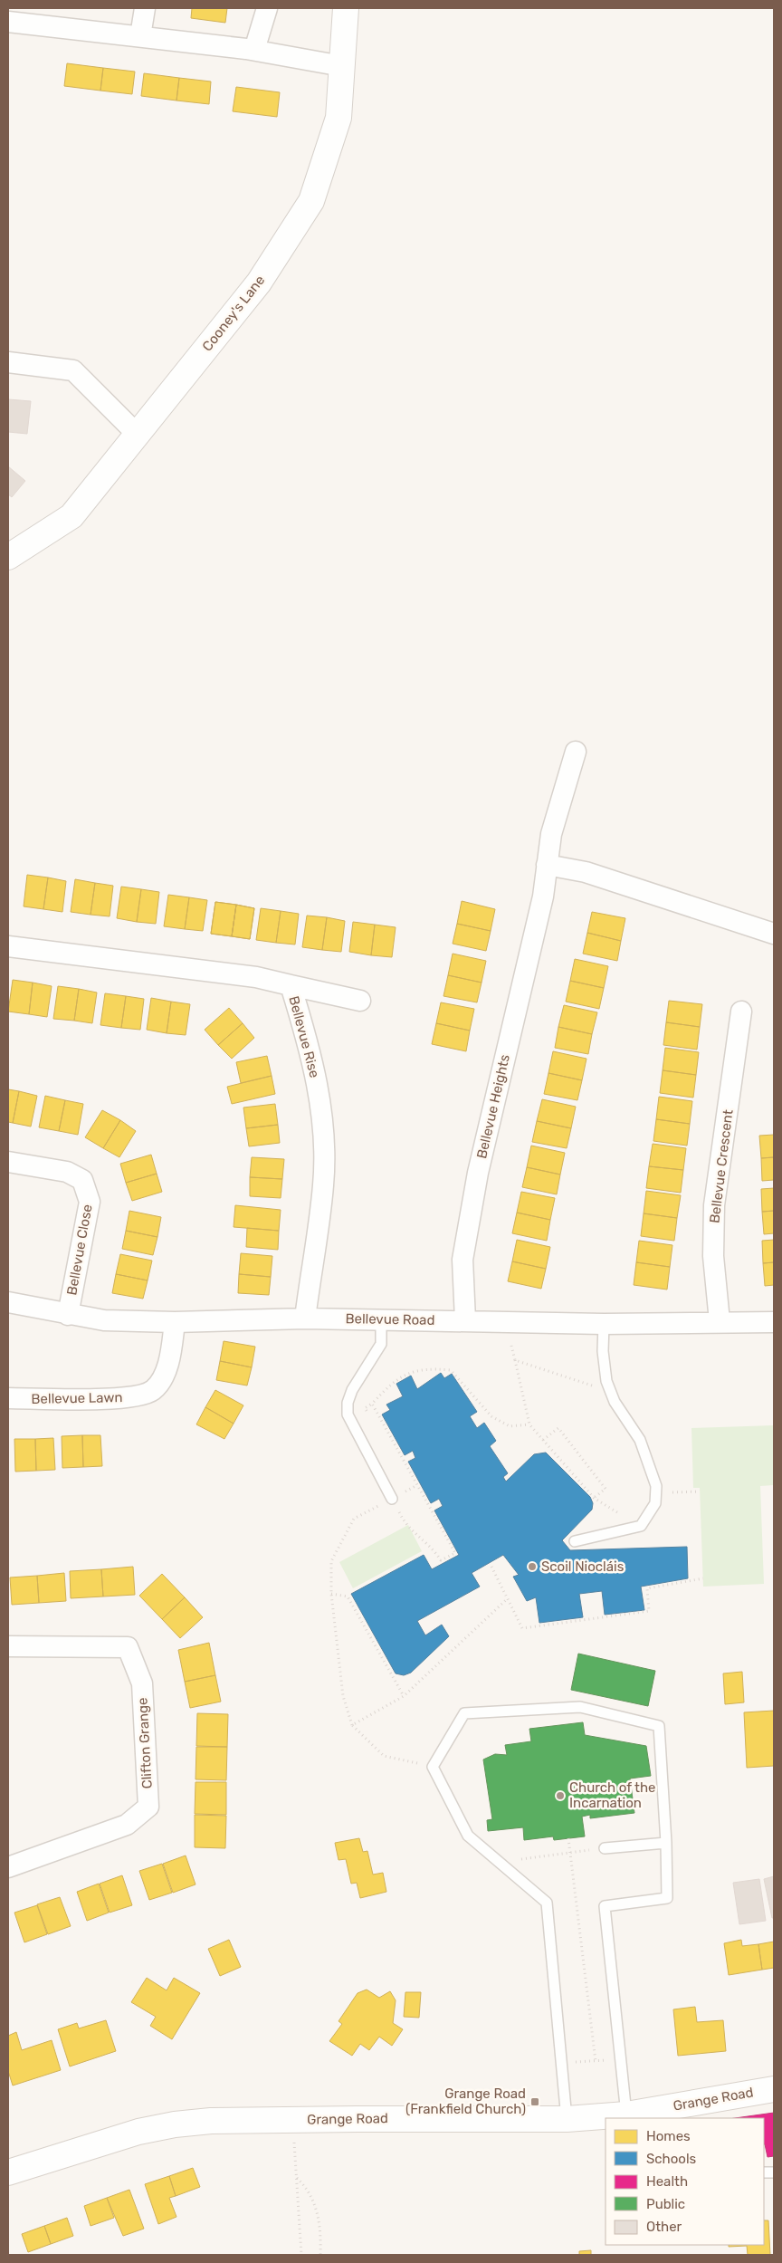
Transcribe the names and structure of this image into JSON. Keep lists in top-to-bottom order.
{
  "streets": {
    "main road": ["Cooney's Lane", "Grange Road"],
    "street": [
      "Bellevue Rise",
      "Bellevue Heights",
      "Bellevue Crescent",
      "Bellevue Close",
      "Bellevue Road",
      "Bellevue Lawn",
      "Clifton Grange"
    ]
  },
  "crossings": [
    ["Bellevue Rise", "Bellevue Road"],
    ["Bellevue Heights", "Bellevue Road"],
    ["Bellevue Crescent", "Bellevue Road"],
    ["Bellevue Close", "Bellevue Road"],
    ["Bellevue Road", "Bellevue Lawn"]
  ],
  "places": {
    "other": ["Scoil Niocláis", "Church of the Incarnation"],
    "transit": ["Grange Road (Frankfield Church)"]
  },
  "legend": [
    "Homes",
    "Schools",
    "Health",
    "Public",
    "Other"
  ]
}
